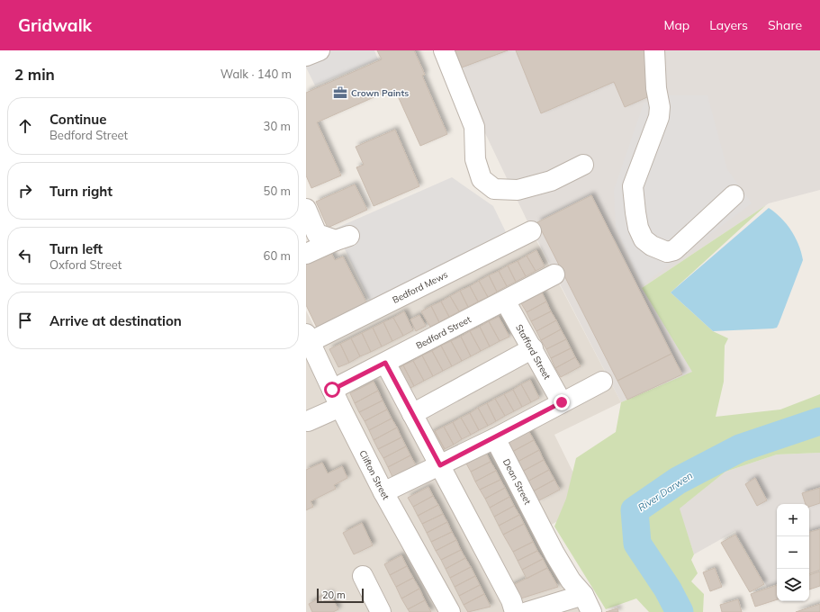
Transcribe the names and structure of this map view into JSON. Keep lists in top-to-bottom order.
{
  "streets": {
    "street": [
      "Bedford Mews",
      "Bedford Street",
      "Stafford Street",
      "Clifton Street",
      "Dean Street"
    ]
  },
  "crossings": [
    ["Bedford Mews", "Clifton Street"],
    ["Bedford Street", "Stafford Street"],
    ["Bedford Street", "Clifton Street"]
  ],
  "water": ["River Darwen"],
  "places": {
    "office": ["Crown Paints"]
  },
  "scale_bar": "20 m",
  "page": {
    "header": "Gridwalk",
    "nav": ["Map", "Layers", "Share"],
    "heading": ["2 min", "Walk · 140 m"],
    "list": [
      ["Continue", "Bedford Street", "30 m"],
      ["Turn right", "50 m"],
      ["Turn left", "Oxford Street", "60 m"],
      "Arrive at destination"
    ],
    "map_buttons": ["+", "−"],
    "scale": "20 m"
  }
}
